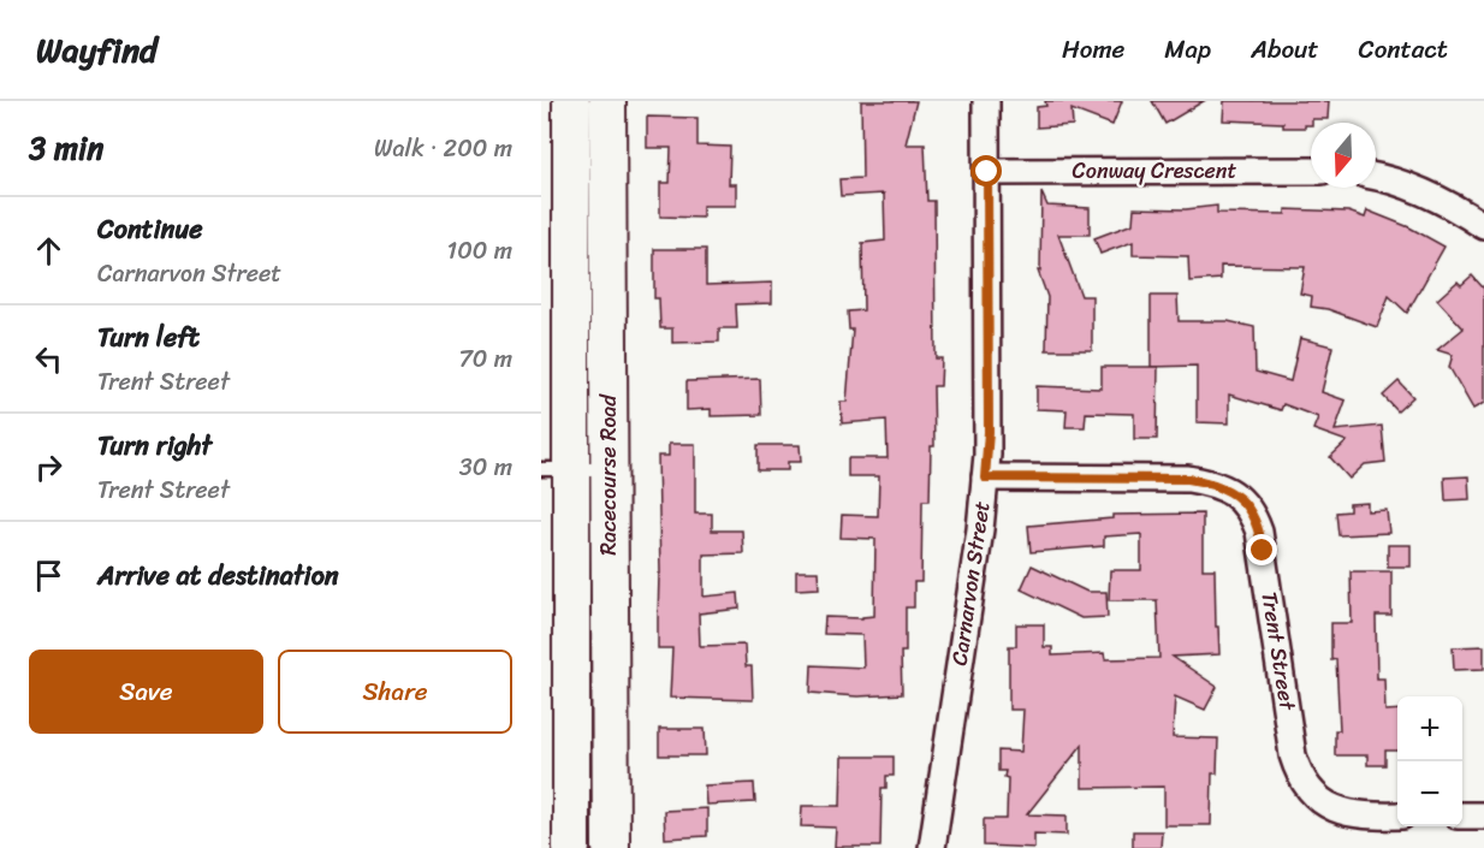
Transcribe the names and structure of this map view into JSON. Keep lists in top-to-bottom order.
{
  "streets": {
    "street": [
      "Conway Crescent",
      "Racecourse Road",
      "Carnarvon Street",
      "Trent Street"
    ]
  },
  "crossings": [
    ["Conway Crescent", "Carnarvon Street"],
    ["Carnarvon Street", "Trent Street"]
  ],
  "north": "bottom",
  "page": {
    "header": "Wayfind",
    "nav": [
      "Home",
      "Map",
      "About",
      "Contact"
    ],
    "heading": ["3 min", "Walk · 200 m"],
    "list": [
      ["Continue", "Carnarvon Street", "100 m"],
      ["Turn left", "Trent Street", "70 m"],
      ["Turn right", "Trent Street", "30 m"],
      "Arrive at destination"
    ],
    "buttons": ["Save", "Share"],
    "map_buttons": ["+", "−"]
  }
}
